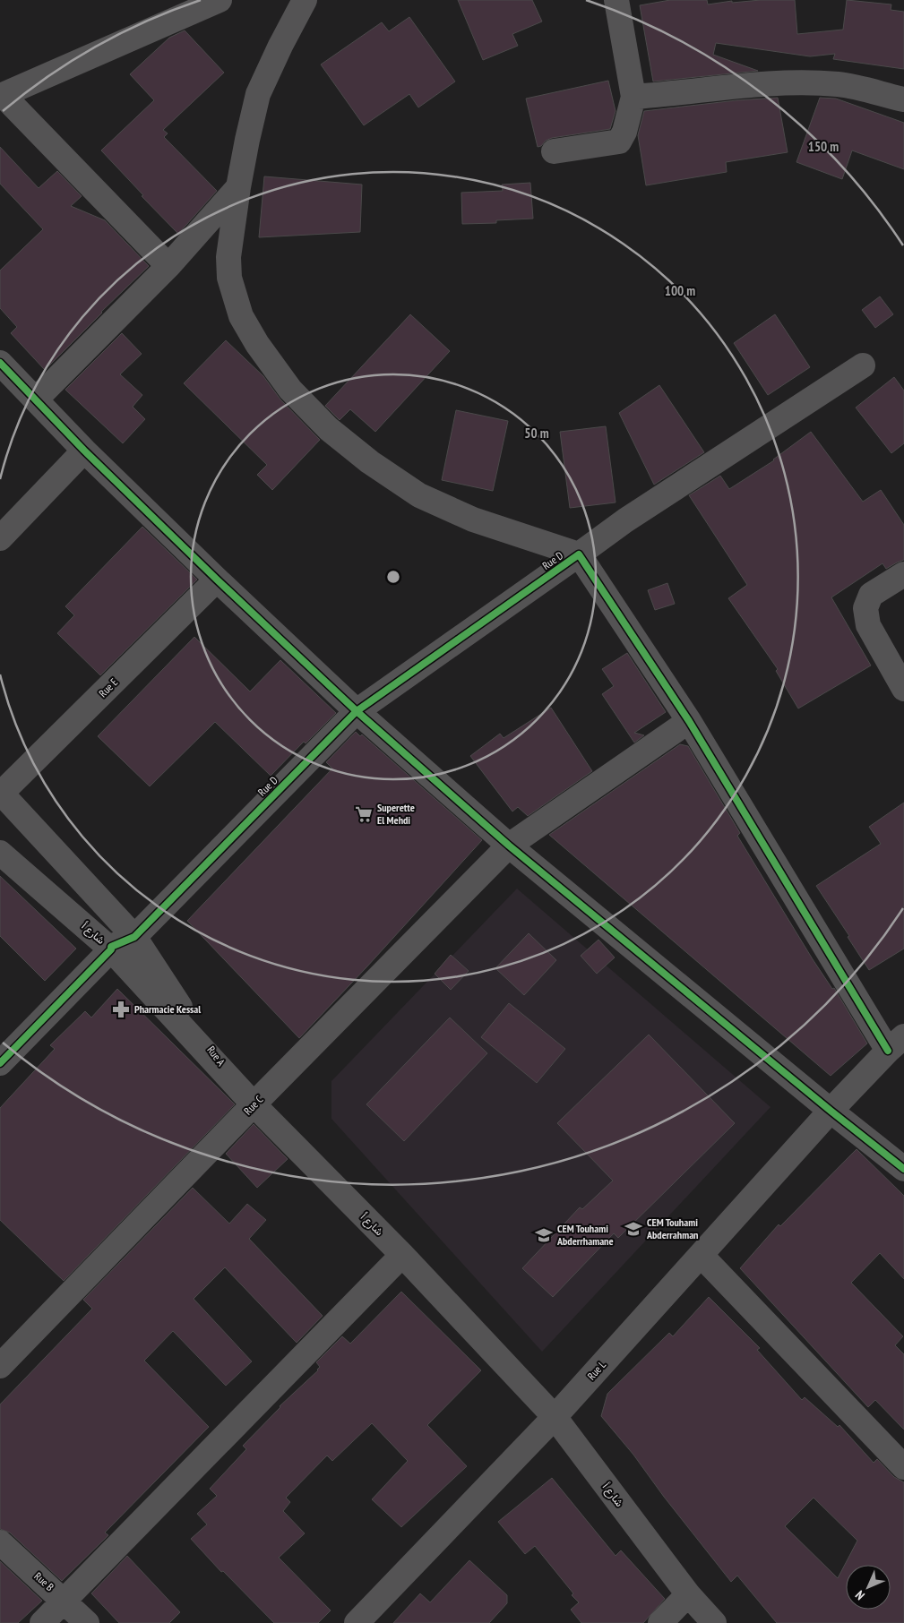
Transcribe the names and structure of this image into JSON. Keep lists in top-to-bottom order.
{
  "streets": {
    "street": [
      "Rue D",
      "Rue E",
      "شارع أ",
      "Rue A",
      "Rue C",
      "Rue L",
      "Rue B"
    ]
  },
  "crossings": [
    ["Rue D", "شارع أ"],
    ["Rue D", "Rue A"],
    ["شارع أ", "Rue A"],
    ["شارع أ", "Rue C"],
    ["شارع أ", "Rue L"],
    ["Rue A", "Rue C"]
  ],
  "places": {
    "supermarket": ["Superette El Mehdi"],
    "pharmacy": ["Pharmacie Kessal"],
    "school or university": ["CEM Touhami Abderrahman", "CEM Touhami Abderrhamane"]
  },
  "north": "bottom left",
  "rings": ["150 m", "100 m", "50 m"]
}
